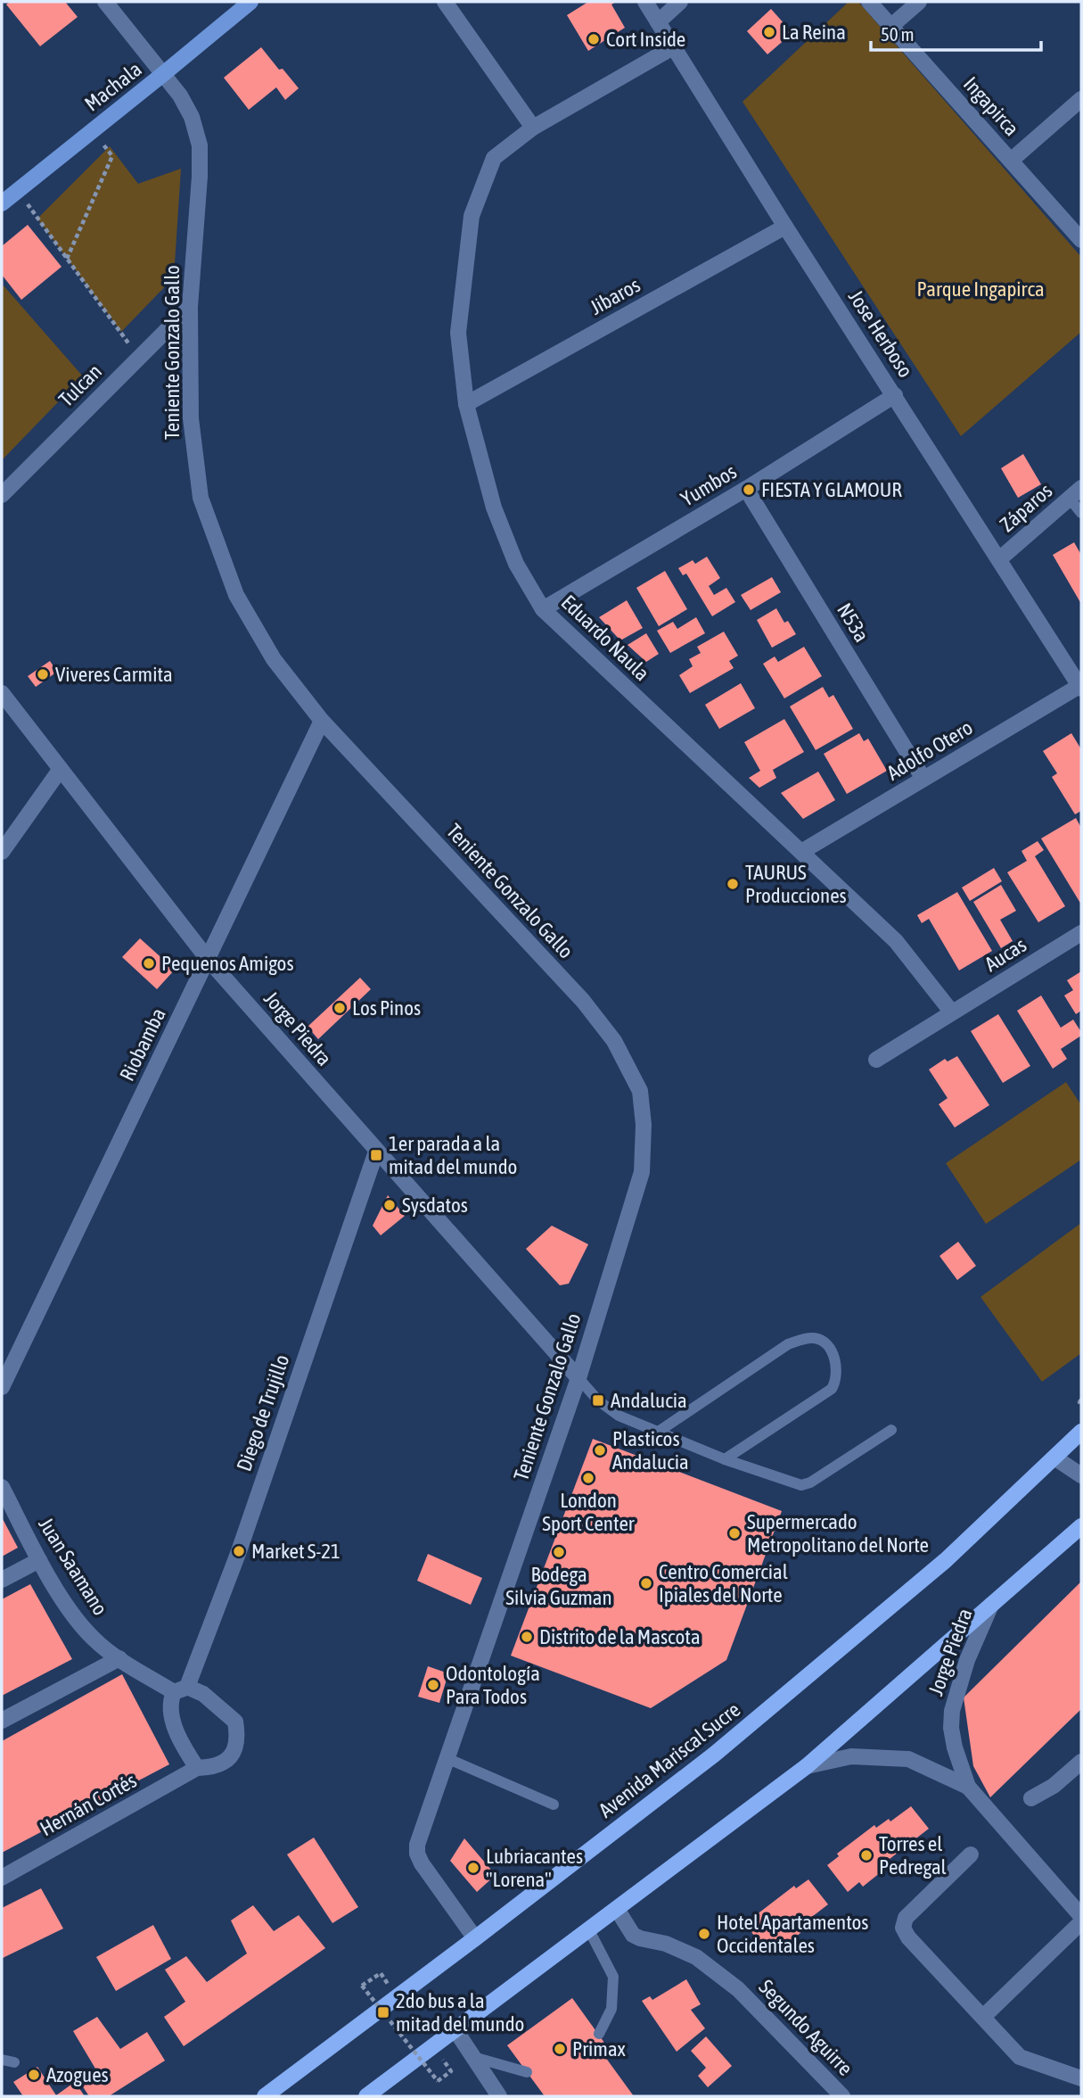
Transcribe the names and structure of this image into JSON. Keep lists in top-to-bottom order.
{
  "streets": {
    "main road": ["Machala", "Avenida Mariscal Sucre"],
    "street": [
      "Ingapirca",
      "Jibaros",
      "Jose Herboso",
      "Teniente Gonzalo Gallo",
      "Tulcan",
      "Yumbos",
      "Záparos",
      "N53a",
      "Eduardo Naula",
      "Adolfo Otero",
      "Aucas",
      "Jorge Piedra",
      "Riobamba",
      "Diego de Trujillo",
      "Juan Saamano",
      "Hernán Cortés",
      "Segundo Aguirre"
    ]
  },
  "crossings": [
    ["Machala", "Teniente Gonzalo Gallo"],
    ["Jibaros", "Jose Herboso"],
    ["Jibaros", "Eduardo Naula"],
    ["Jose Herboso", "Yumbos"],
    ["Jose Herboso", "Záparos"],
    ["Jose Herboso", "Eduardo Naula"],
    ["Jose Herboso", "Adolfo Otero"],
    ["Teniente Gonzalo Gallo", "Tulcan"],
    ["Teniente Gonzalo Gallo", "Jorge Piedra"],
    ["Teniente Gonzalo Gallo", "Riobamba"],
    ["Teniente Gonzalo Gallo", "Avenida Mariscal Sucre"],
    ["Yumbos", "N53a"],
    ["Yumbos", "Eduardo Naula"],
    ["N53a", "Adolfo Otero"],
    ["Eduardo Naula", "Adolfo Otero"],
    ["Eduardo Naula", "Aucas"],
    ["Jorge Piedra", "Riobamba"],
    ["Jorge Piedra", "Diego de Trujillo"],
    ["Diego de Trujillo", "Juan Saamano"],
    ["Diego de Trujillo", "Hernán Cortés"],
    ["Juan Saamano", "Hernán Cortés"]
  ],
  "parks": ["Parque Ingapirca"],
  "places": {
    "other": [
      "La Reina",
      "Cort Inside",
      "FIESTA Y GLAMOUR",
      "Viveres Carmita",
      "TAURUS Producciones",
      "Pequenos Amigos",
      "Los Pinos",
      "Sysdatos",
      "Plasticos Andalucia",
      "London Sport Center",
      "Supermercado Metropolitano del Norte",
      "Market S-21",
      "Bodega Silvia Guzman",
      "Centro Comercial Ipiales del Norte",
      "Distrito de la Mascota",
      "Odontología Para Todos",
      "Torres el Pedregal",
      "Lubriacantes \"Lorena\"",
      "Hotel Apartamentos Occidentales",
      "Primax",
      "Azogues"
    ],
    "transit": ["1er parada a la mitad del mundo", "Andalucia", "2do bus a la mitad del mundo"]
  },
  "scale_bar": "50 m"
}
